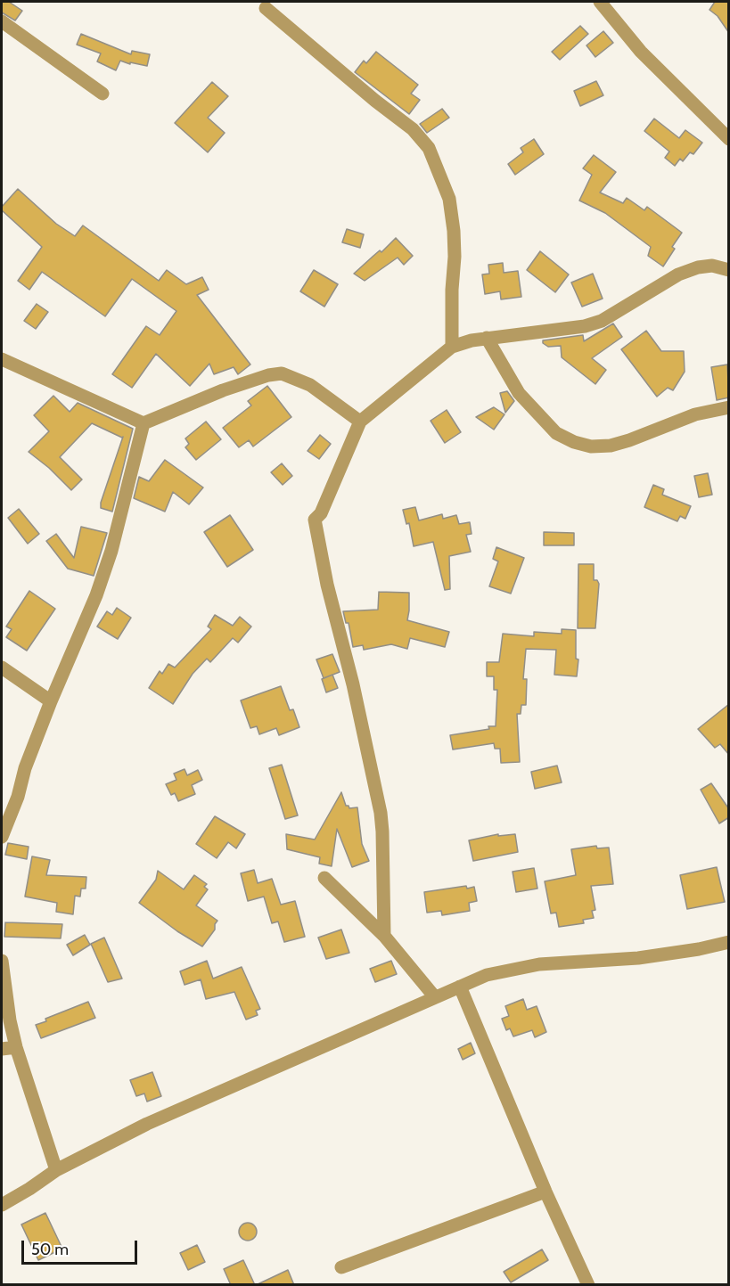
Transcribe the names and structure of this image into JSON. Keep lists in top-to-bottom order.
{
  "scale_bar": "50 m"
}
